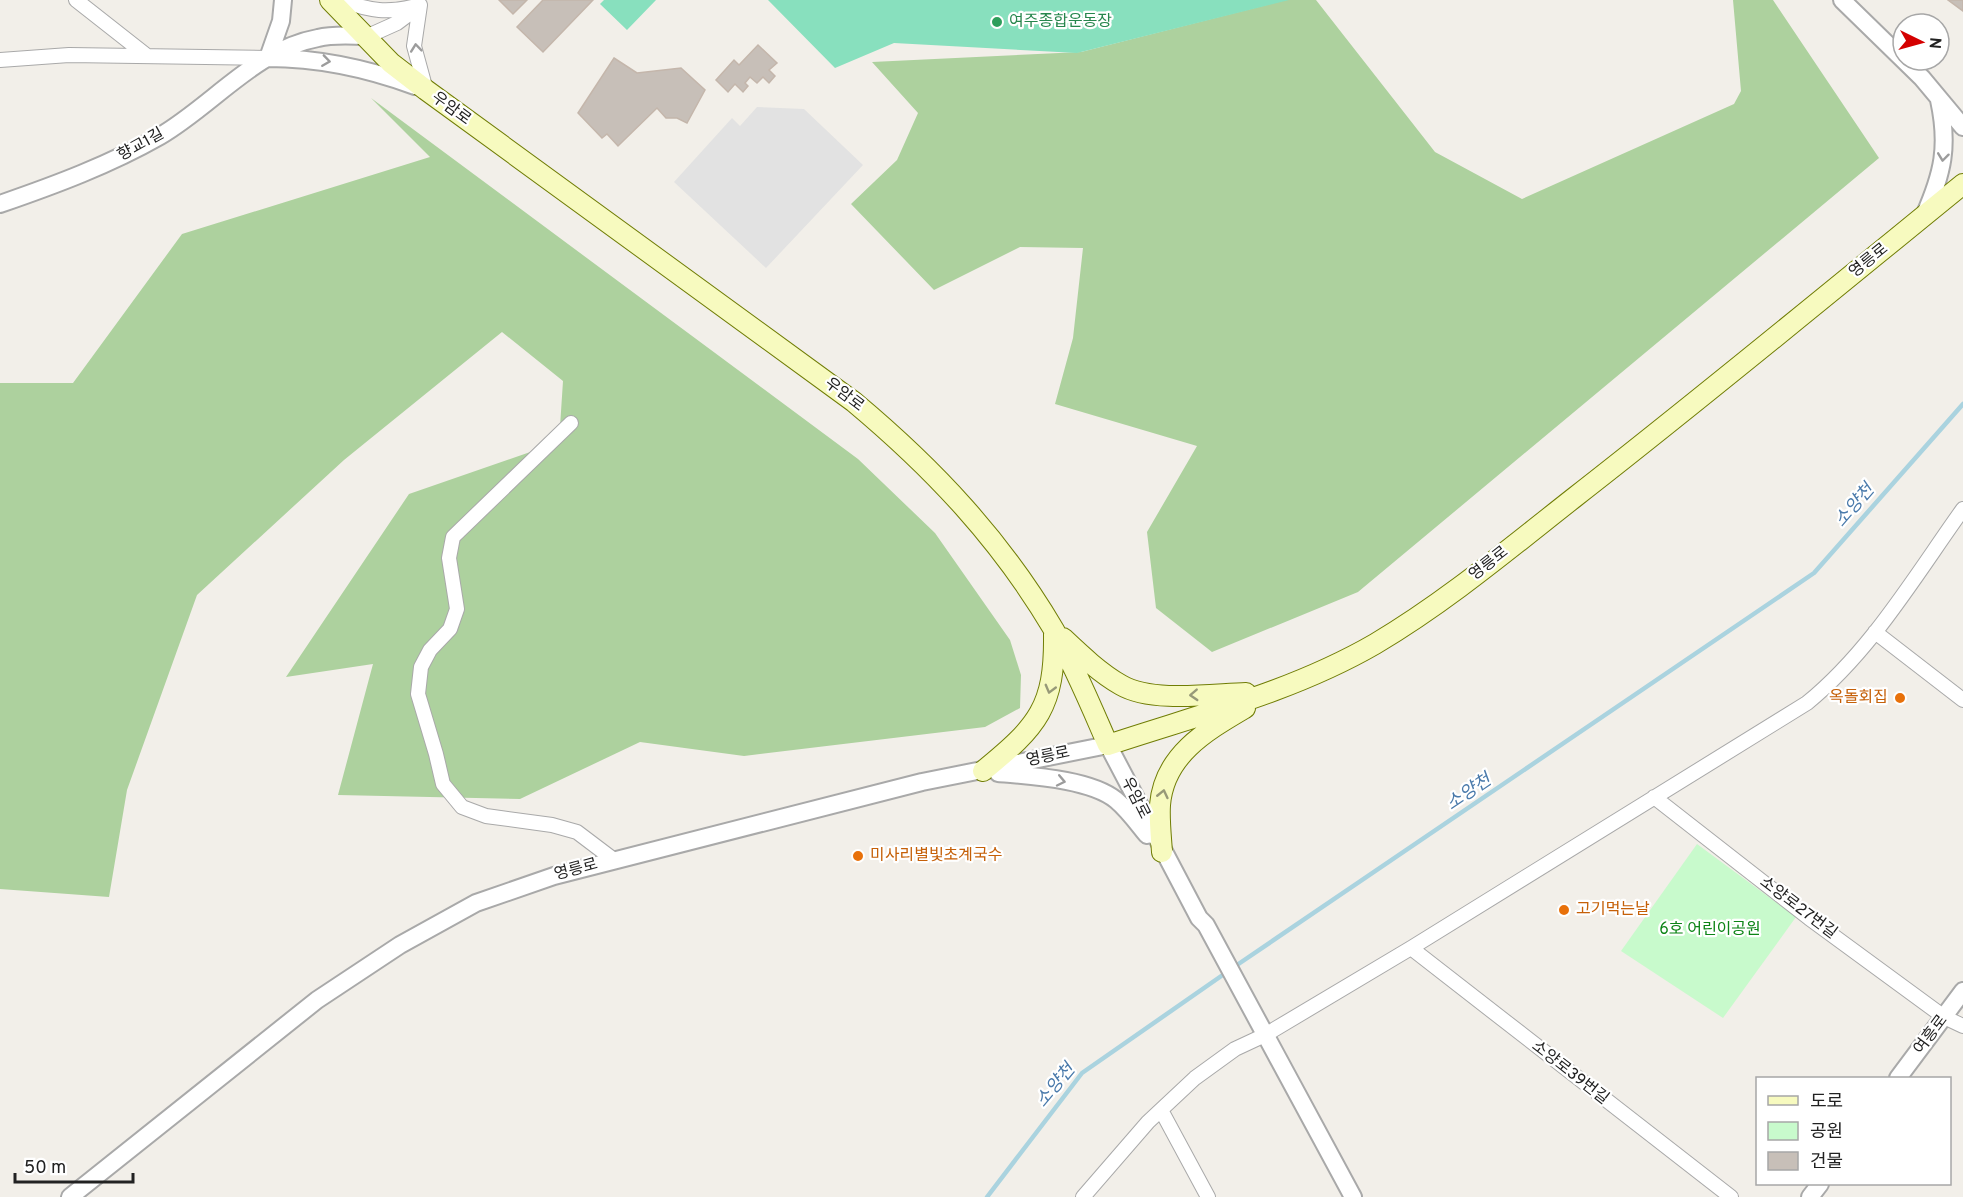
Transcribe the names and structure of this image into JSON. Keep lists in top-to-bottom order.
{
  "streets": {
    "main road": ["우암로", "영릉로"],
    "street": [
      "향교1길",
      "소양로27번길",
      "여흥로",
      "소양로39번길"
    ]
  },
  "crossings": [
    ["우암로", "향교1길"],
    ["우암로", "영릉로"],
    ["소양로27번길", "여흥로"]
  ],
  "water": ["소양천"],
  "parks": ["6호 어린이공원"],
  "places": [
    "여주종합운동장",
    "옥돌회집",
    "미사리별빛초계국수",
    "고기먹는날"
  ],
  "legend": ["도로", "공원", "건물"],
  "scale_bar": "50 m",
  "north": "right"
}
